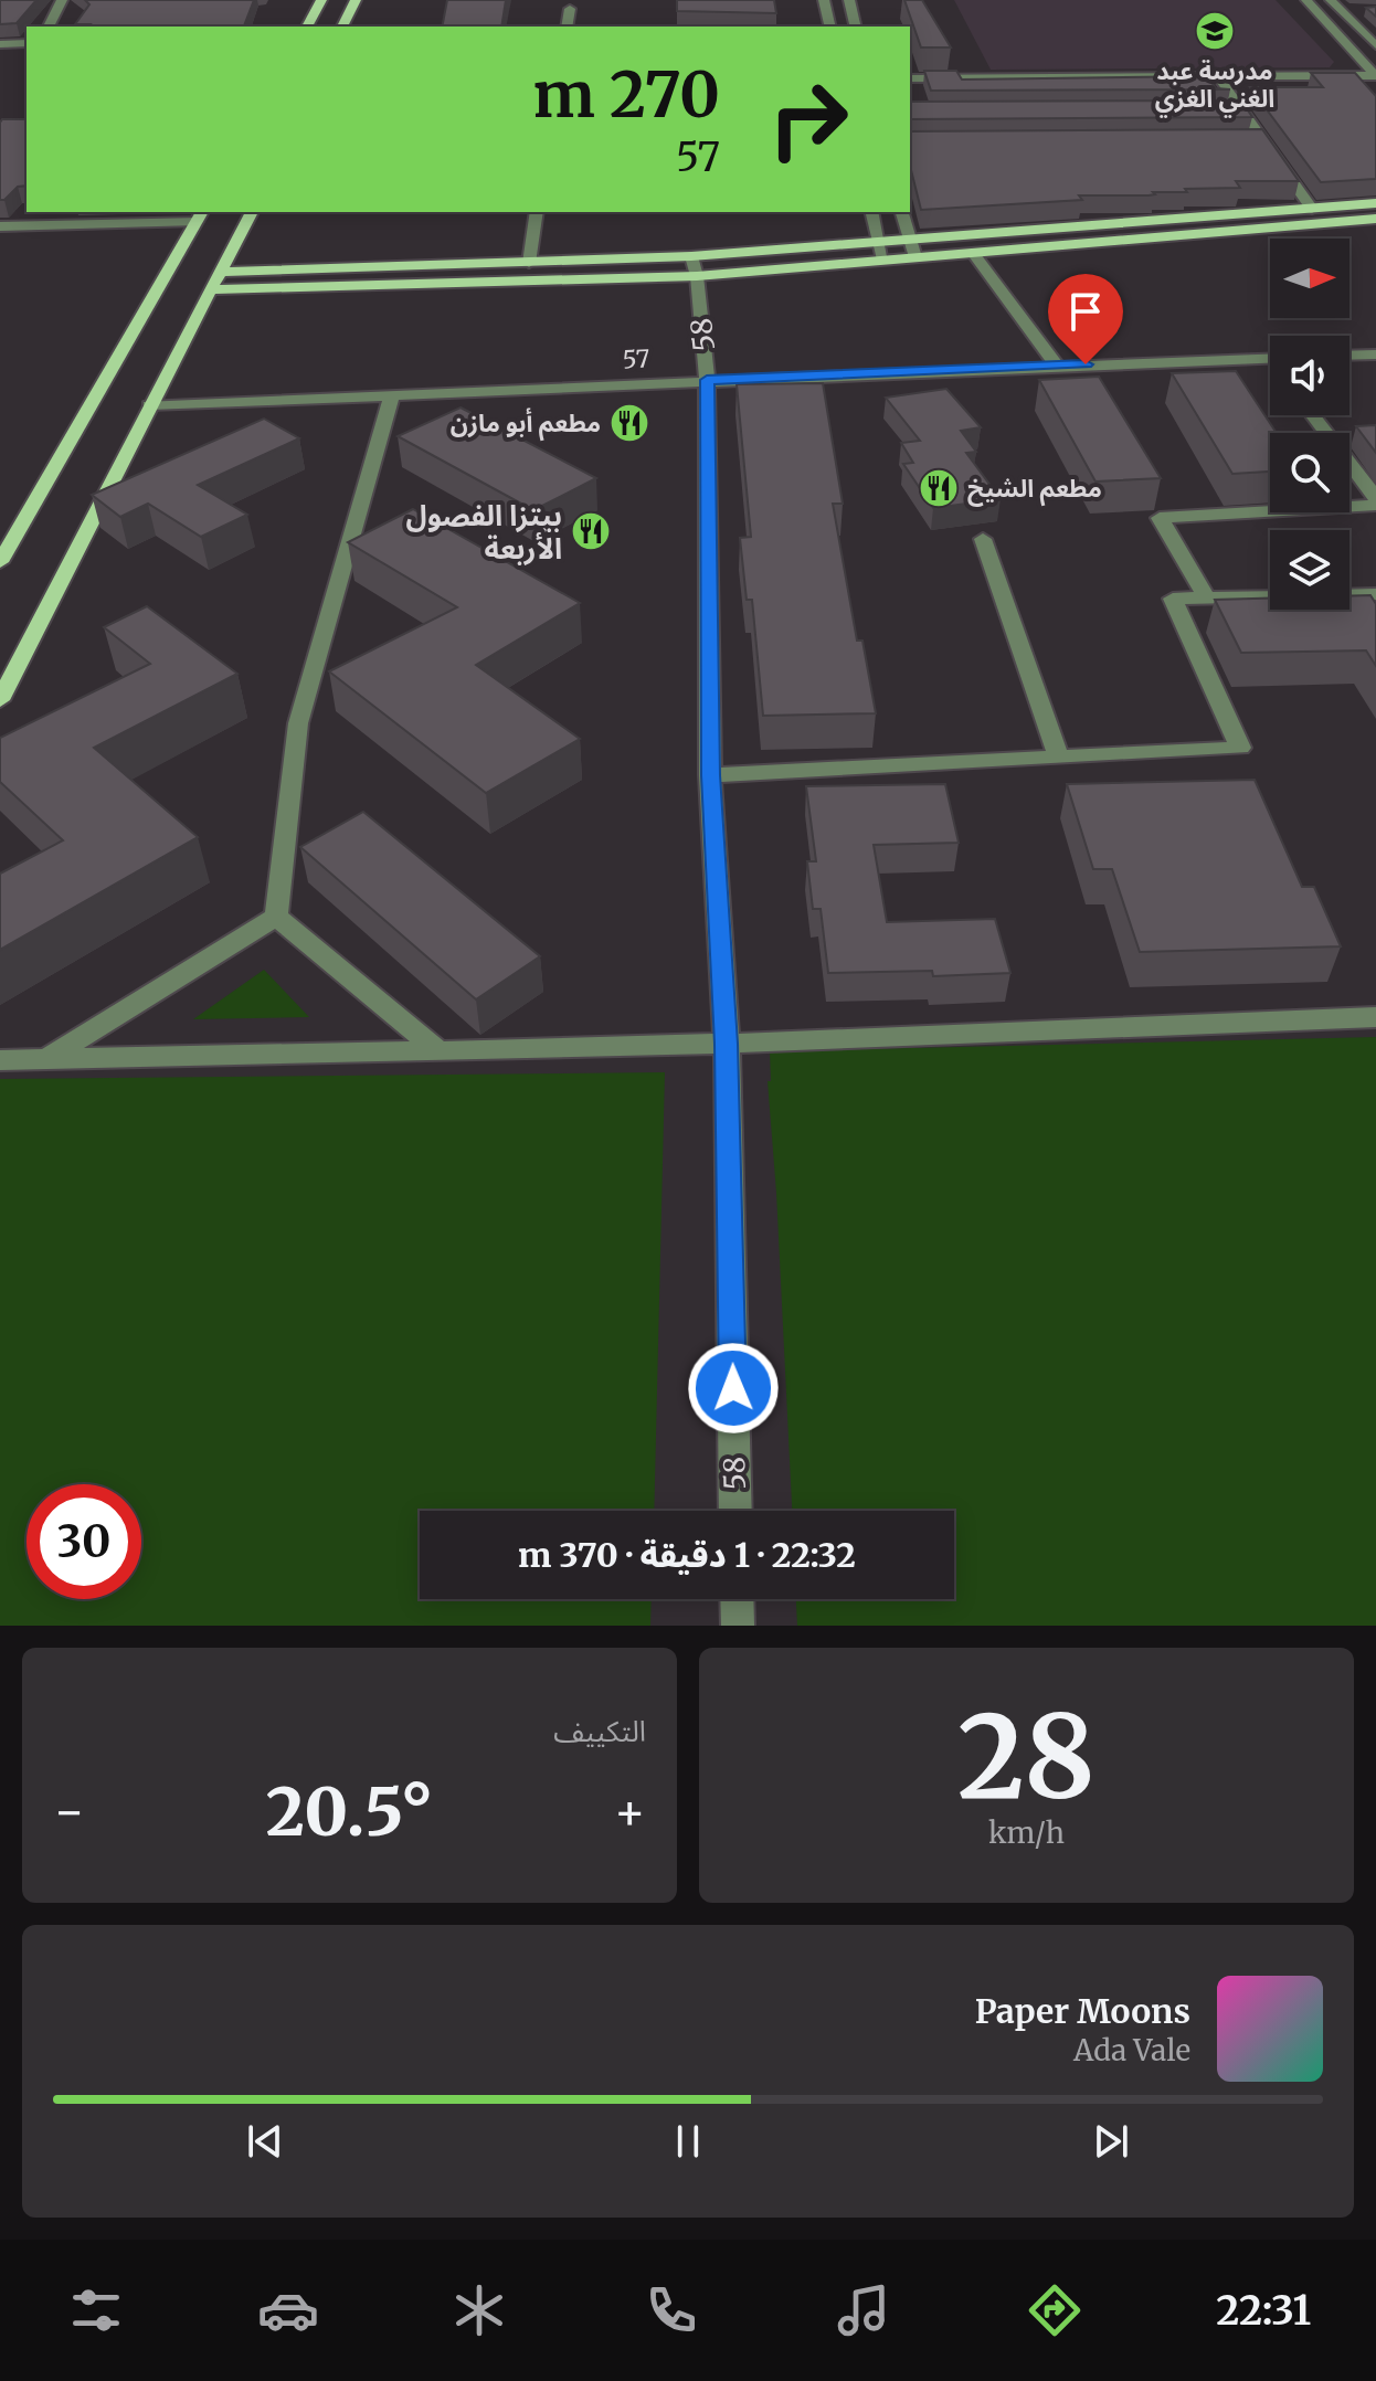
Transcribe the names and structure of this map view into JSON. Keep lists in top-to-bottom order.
{
  "streets": {
    "street": ["58", "57"]
  },
  "crossings": [
    ["58", "57"]
  ],
  "places": {
    "school or university": ["مدرسة عبد الغني الغزي"],
    "restaurant": ["مطعم أبو مازن", "مطعم الشيخ", "بيتزا الفصول الأربعة"]
  },
  "north": "right",
  "page": {
    "turn": ["270 m", "57"],
    "limit": "30",
    "trip": "22:32 · 1 دقيقة · 370 m",
    "tile": [
      ["28", "km/h"],
      "التكييف"
    ],
    "heat": ["−", "20.5°", "+"],
    "song": ["Paper Moons", "Ada Vale"],
    "tabs": "22:31"
  }
}
